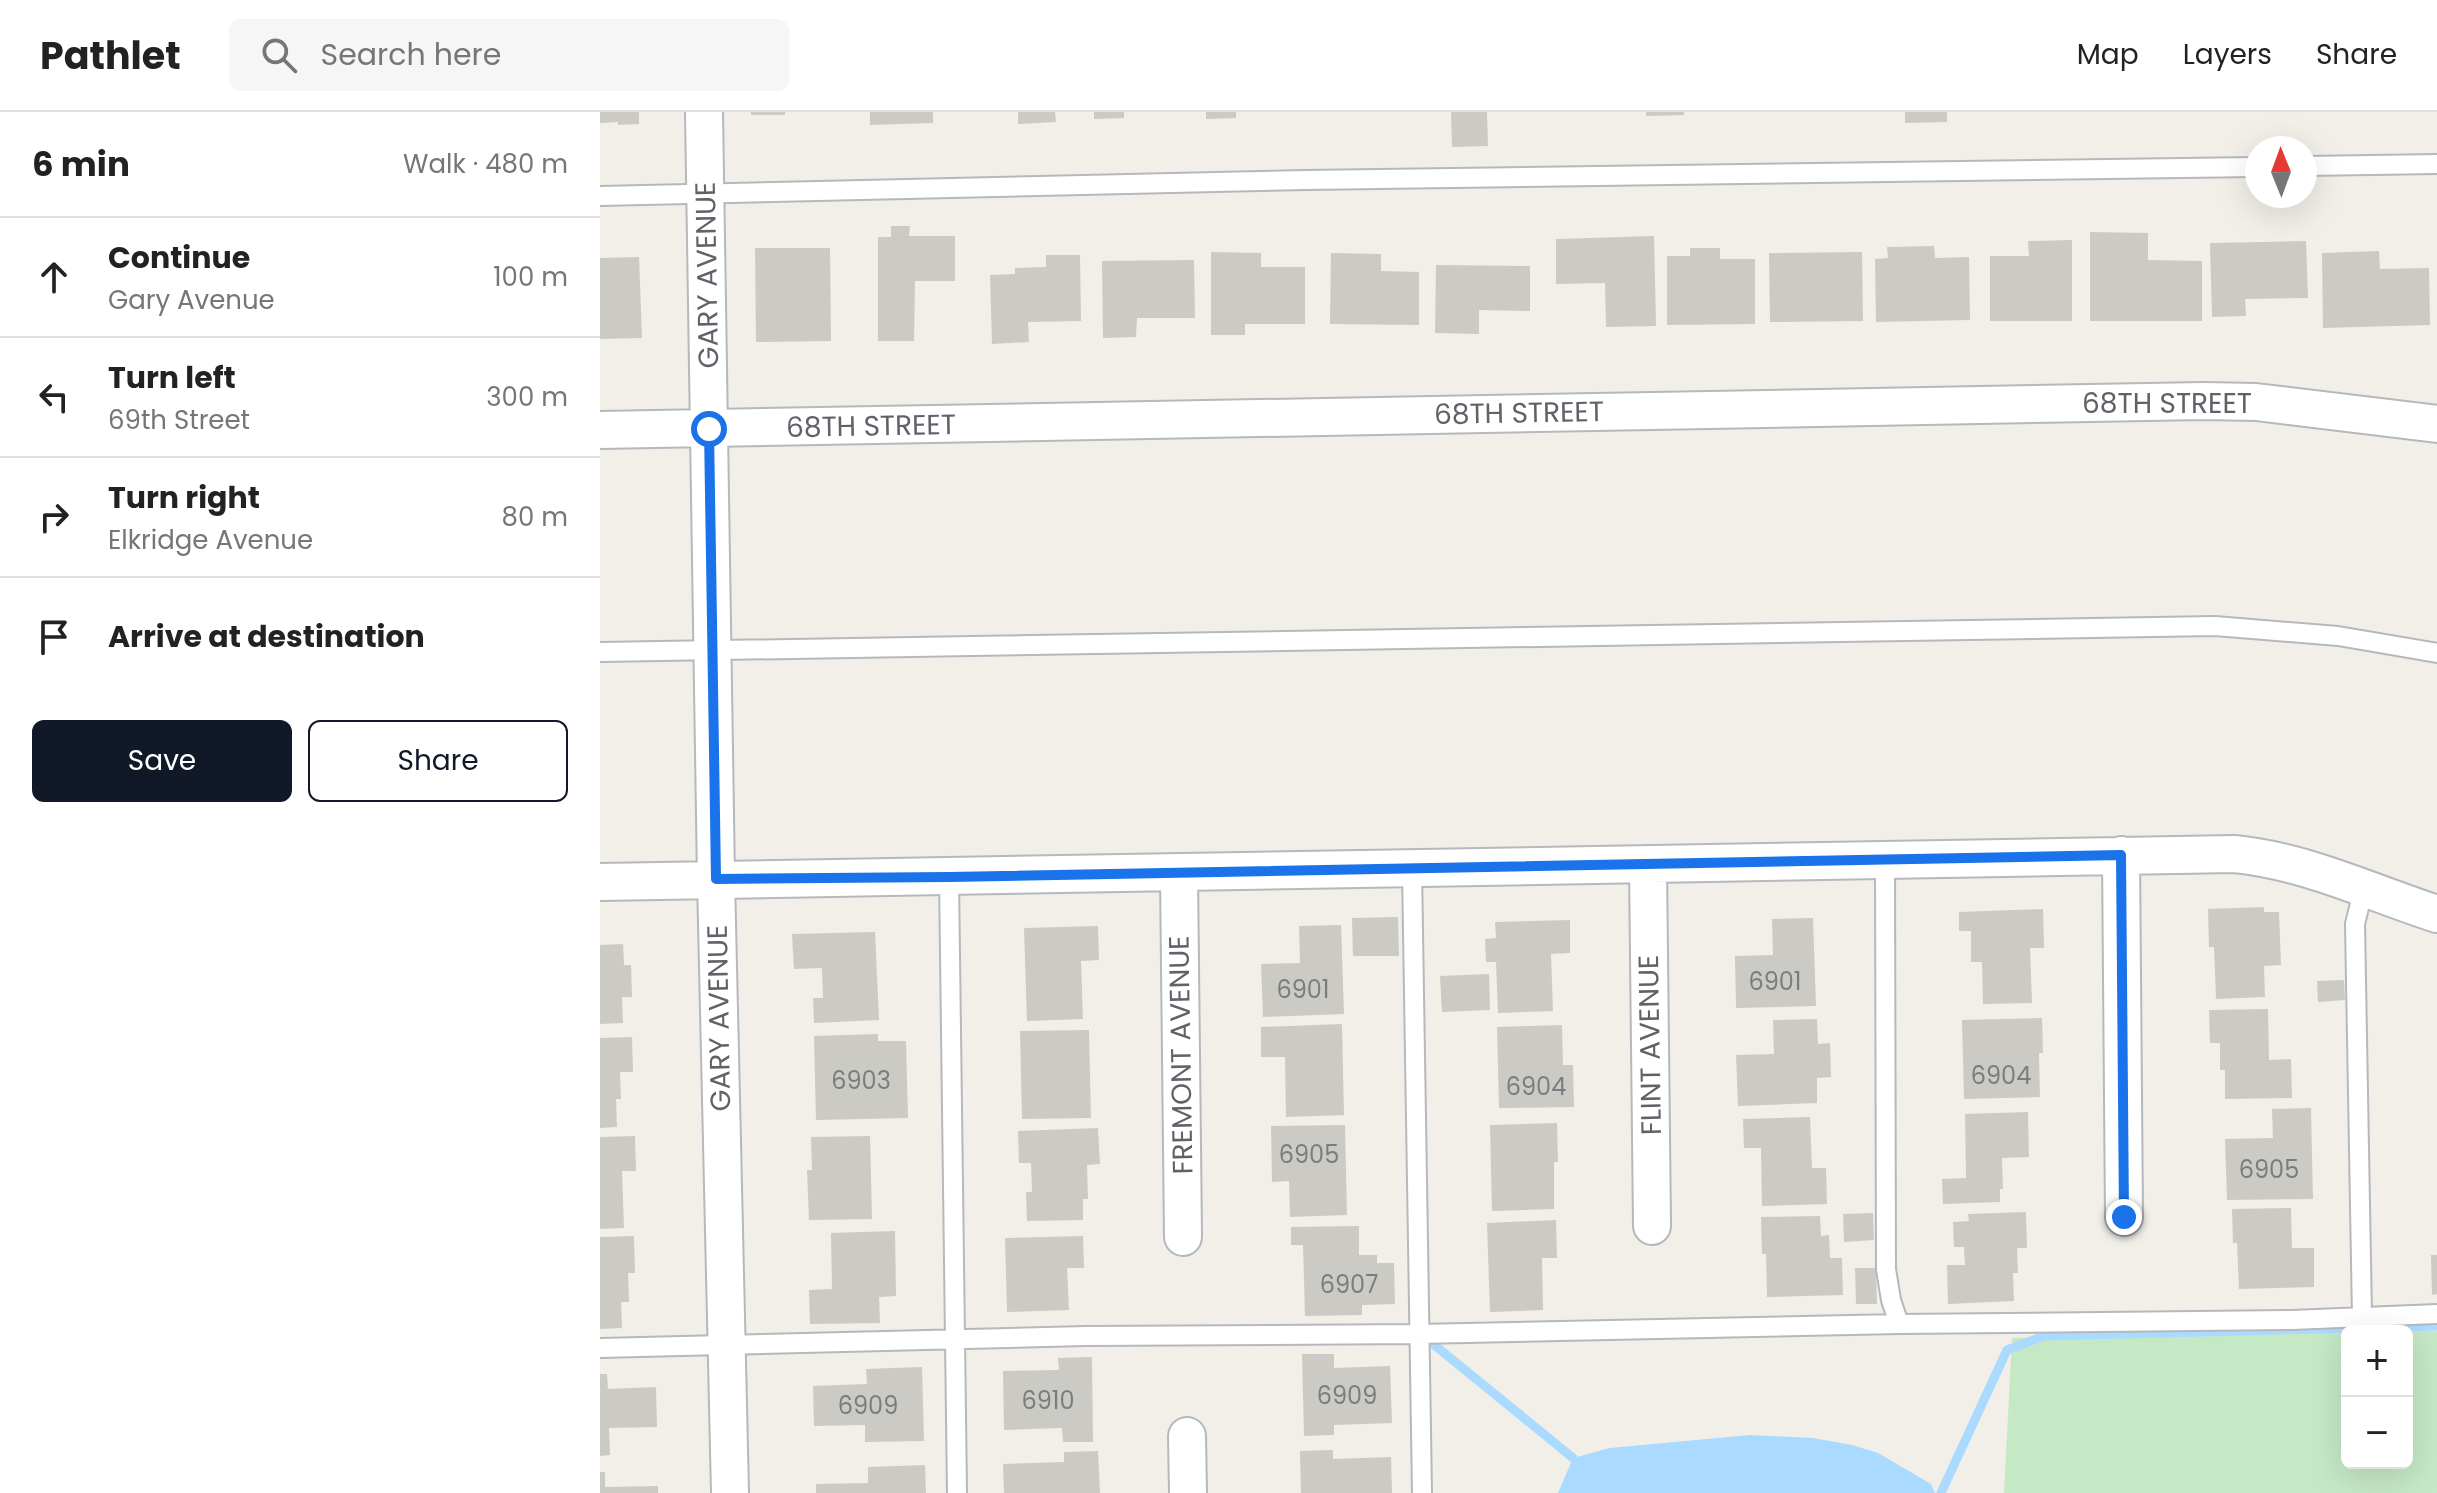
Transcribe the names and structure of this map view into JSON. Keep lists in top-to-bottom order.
{
  "streets": {
    "street": [
      "GARY AVENUE",
      "68TH STREET",
      "FLINT AVENUE",
      "FREMONT AVENUE"
    ]
  },
  "crossings": [
    ["GARY AVENUE", "68TH STREET"]
  ],
  "house_numbers": [
    "6901",
    "6901",
    "6904",
    "6903",
    "6904",
    "6905",
    "6905",
    "6907",
    "6909",
    "6910",
    "6909"
  ],
  "north": "top",
  "page": {
    "header": "Pathlet",
    "search": "Search here",
    "nav": ["Map", "Layers", "Share"],
    "heading": ["6 min", "Walk · 480 m"],
    "list": [
      ["Continue", "Gary Avenue", "100 m"],
      ["Turn left", "69th Street", "300 m"],
      ["Turn right", "Elkridge Avenue", "80 m"],
      "Arrive at destination"
    ],
    "buttons": ["Save", "Share"],
    "map_buttons": ["+", "−"]
  }
}
